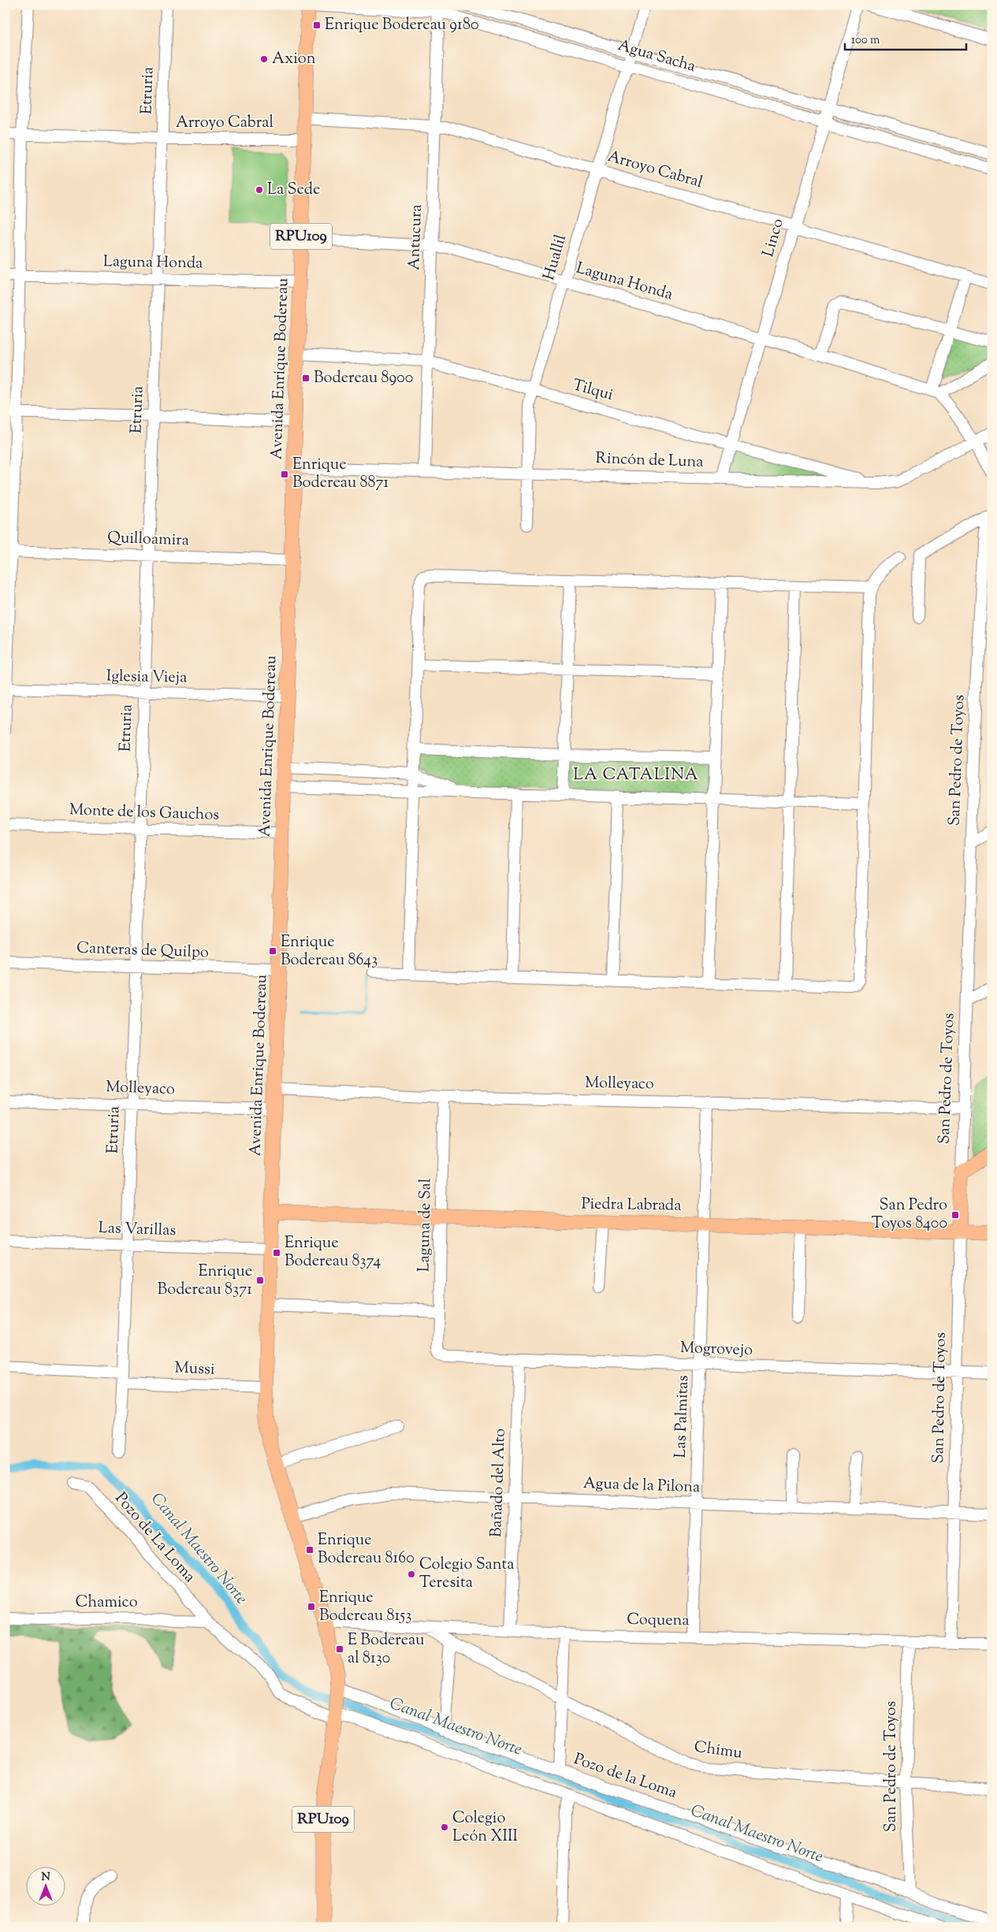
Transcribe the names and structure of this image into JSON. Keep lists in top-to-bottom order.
{
  "streets": {
    "main road": [
      "RPU109",
      "Avenida Enrique Bodereau",
      "San Pedro de Toyos",
      "Piedra Labrada"
    ],
    "street": [
      "Agua Sacha",
      "Etruria",
      "Arroyo Cabral",
      "Antucura",
      "Linco",
      "Huallil",
      "Laguna Honda",
      "Tilqui",
      "Rincón de Luna",
      "Quilloamira",
      "Iglesia Vieja",
      "Monte de los Gauchos",
      "Canteras de Quilpo",
      "Molleyaco",
      "Laguna de Sal",
      "Las Varillas",
      "Mogrovejo",
      "Mussi",
      "Las Palmitas",
      "Bañado del Alto",
      "Agua de la Pilona",
      "Pozo de La Loma",
      "Chamico",
      "Coquena",
      "Chimu",
      "Pozo de la Loma"
    ]
  },
  "crossings": [
    ["Agua Sacha", "Antucura"],
    ["Agua Sacha", "Linco"],
    ["Agua Sacha", "Huallil"],
    ["Agua Sacha", "Avenida Enrique Bodereau"],
    ["Etruria", "Arroyo Cabral"],
    ["Etruria", "Laguna Honda"],
    ["Etruria", "Quilloamira"],
    ["Etruria", "Iglesia Vieja"],
    ["Etruria", "Monte de los Gauchos"],
    ["Etruria", "Canteras de Quilpo"],
    ["Etruria", "Molleyaco"],
    ["Etruria", "Las Varillas"],
    ["Etruria", "Mussi"],
    ["Arroyo Cabral", "Antucura"],
    ["Arroyo Cabral", "Linco"],
    ["Arroyo Cabral", "Huallil"],
    ["Arroyo Cabral", "Avenida Enrique Bodereau"],
    ["Antucura", "Laguna Honda"],
    ["Antucura", "Tilqui"],
    ["Antucura", "Rincón de Luna"],
    ["Linco", "Laguna Honda"],
    ["Linco", "Tilqui"],
    ["Linco", "Rincón de Luna"],
    ["Huallil", "Laguna Honda"],
    ["Huallil", "Tilqui"],
    ["Huallil", "Rincón de Luna"],
    ["Laguna Honda", "Avenida Enrique Bodereau"],
    ["Avenida Enrique Bodereau", "Tilqui"],
    ["Avenida Enrique Bodereau", "Rincón de Luna"],
    ["Avenida Enrique Bodereau", "Quilloamira"],
    ["Avenida Enrique Bodereau", "Iglesia Vieja"],
    ["Avenida Enrique Bodereau", "Monte de los Gauchos"],
    ["Avenida Enrique Bodereau", "Canteras de Quilpo"],
    ["Avenida Enrique Bodereau", "Molleyaco"],
    ["Avenida Enrique Bodereau", "Piedra Labrada"],
    ["Avenida Enrique Bodereau", "Las Varillas"],
    ["Avenida Enrique Bodereau", "Mussi"],
    ["Avenida Enrique Bodereau", "Agua de la Pilona"],
    ["Avenida Enrique Bodereau", "Coquena"],
    ["Avenida Enrique Bodereau", "Pozo de la Loma"],
    ["Tilqui", "Rincón de Luna"],
    ["San Pedro de Toyos", "Molleyaco"],
    ["San Pedro de Toyos", "Piedra Labrada"],
    ["San Pedro de Toyos", "Mogrovejo"],
    ["San Pedro de Toyos", "Agua de la Pilona"],
    ["San Pedro de Toyos", "Coquena"],
    ["San Pedro de Toyos", "Chimu"],
    ["San Pedro de Toyos", "Pozo de la Loma"],
    ["Molleyaco", "Laguna de Sal"],
    ["Molleyaco", "Las Palmitas"],
    ["Piedra Labrada", "Laguna de Sal"],
    ["Piedra Labrada", "Las Palmitas"],
    ["Laguna de Sal", "Mogrovejo"],
    ["Mogrovejo", "Las Palmitas"],
    ["Mogrovejo", "Bañado del Alto"],
    ["Las Palmitas", "Agua de la Pilona"],
    ["Las Palmitas", "Coquena"],
    ["Bañado del Alto", "Agua de la Pilona"],
    ["Bañado del Alto", "Coquena"],
    ["Pozo de La Loma", "Chamico"],
    ["Coquena", "Chimu"]
  ],
  "districts": ["LA CATALINA"],
  "water": ["Canal Maestro Norte"],
  "places": {
    "transit": [
      "Enrique Bodereau 9180",
      "Bodereau 8900",
      "Enrique Bodereau 8871",
      "Enrique Bodereau 8643",
      "San Pedro Toyos 8400",
      "Enrique Bodereau 8374",
      "Enrique Bodereau 8371",
      "Enrique Bodereau 8160",
      "Enrique Bodereau 8153",
      "E Bodereau al 8130"
    ],
    "other": [
      "Axion",
      "La Sede",
      "Colegio Santa Teresita",
      "Colegio León XIII"
    ]
  },
  "scale_bar": "100 m",
  "north": "top"
}
